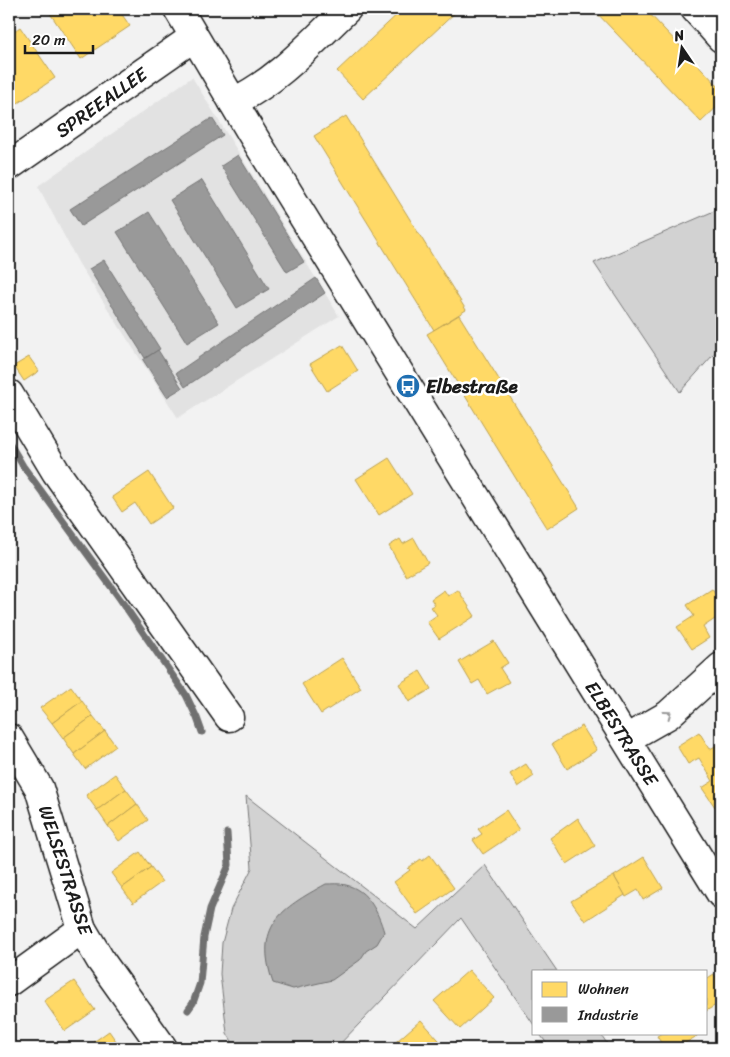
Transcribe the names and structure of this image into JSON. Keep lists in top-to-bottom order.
{
  "streets": {
    "street": ["SPREEALLEE", "ELBESTRASSE", "WELSESTRASSE"]
  },
  "crossings": [
    ["SPREEALLEE", "ELBESTRASSE"]
  ],
  "places": {
    "bus stop": ["Elbestraße"]
  },
  "legend": ["Wohnen", "Industrie"],
  "scale_bar": "20 m",
  "north": "top"
}
